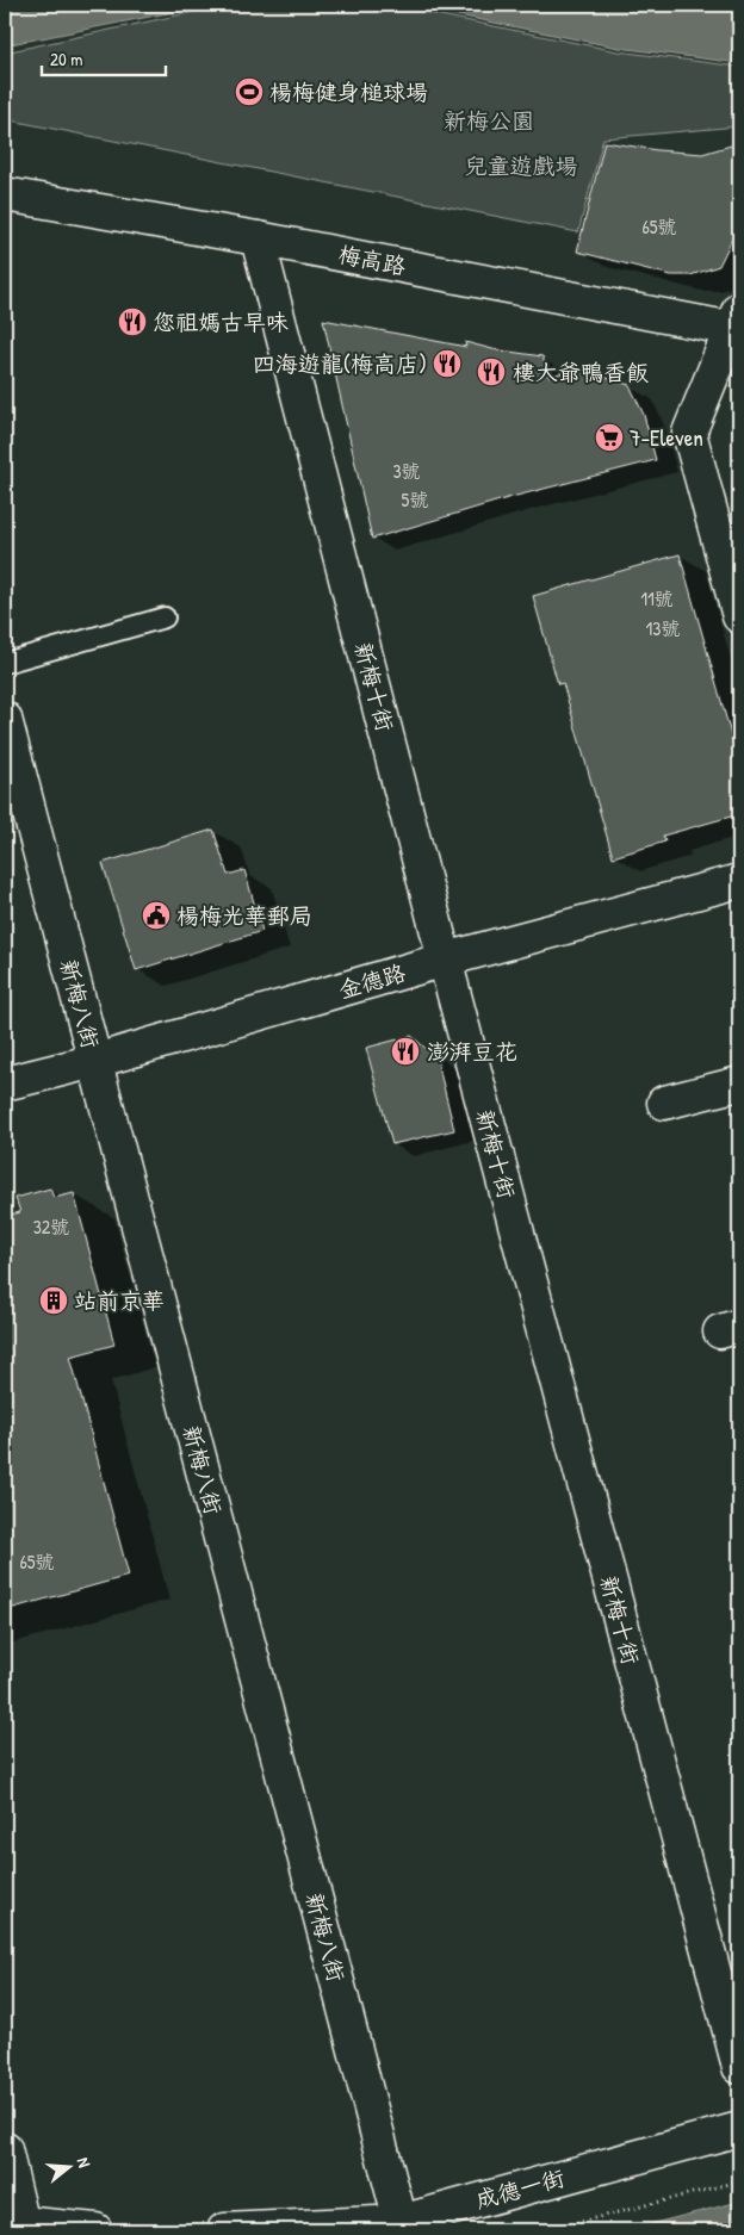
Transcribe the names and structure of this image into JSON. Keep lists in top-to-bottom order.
{
  "streets": {
    "street": [
      "梅高路",
      "新梅十街",
      "金德路",
      "新梅八街",
      "成德一街"
    ]
  },
  "crossings": [
    ["梅高路", "新梅十街"],
    ["新梅十街", "金德路"],
    ["金德路", "新梅八街"],
    ["新梅八街", "成德一街"]
  ],
  "parks": ["新梅公園", "兒童遊戲場"],
  "places": {
    "sports": ["楊梅健身槌球場"],
    "restaurant": [
      "您祖媽古早味",
      "四海遊龍(梅高店)",
      "樓大爺鴨香飯",
      "澎湃豆花"
    ],
    "supermarket": ["7-Eleven"],
    "public building": ["楊梅光華郵局"],
    "building": ["站前京華"]
  },
  "house_numbers": [
    "65號",
    "3號",
    "5號",
    "11號",
    "13號",
    "32號",
    "65號"
  ],
  "scale_bar": "20 m",
  "north": "right"
}
